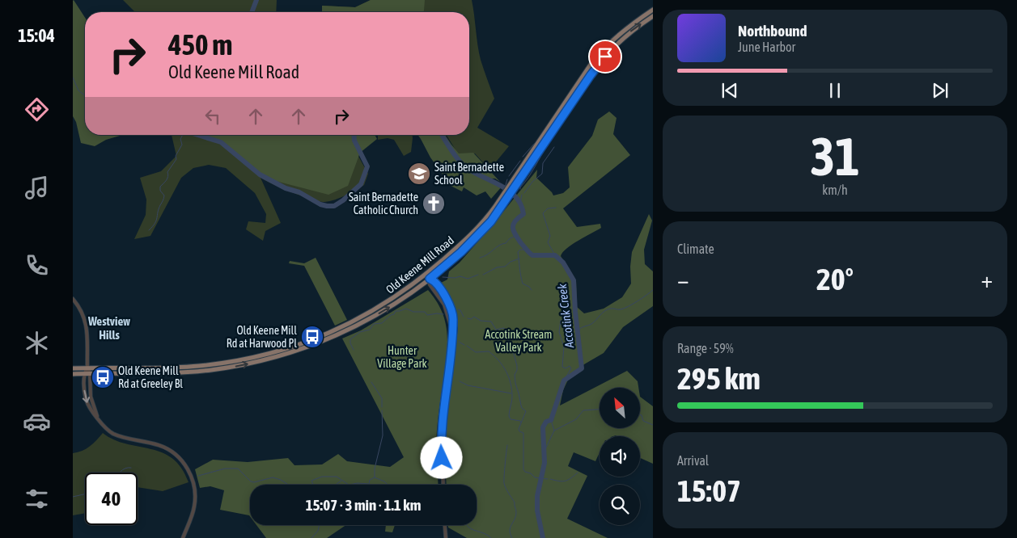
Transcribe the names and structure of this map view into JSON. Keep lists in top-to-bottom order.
{
  "streets": {
    "main road": ["Old Keene Mill Road"]
  },
  "districts": ["Westview Hills"],
  "water": ["Accotink Creek"],
  "parks": ["Accotink Stream Valley Park", "Hunter Village Park"],
  "places": {
    "school or university": ["Saint Bernadette School"],
    "church": ["Saint Bernadette Catholic Church"],
    "bus stop": ["Old Keene Mill Rd at Harwood Pl", "Old Keene Mill Rd at Greeley Bl"]
  },
  "north": "top left",
  "page": {
    "tabs": "15:04",
    "turn": ["450 m", "Old Keene Mill Road"],
    "song": ["Northbound", "June Harbor"],
    "tile": [
      ["31", "km/h"],
      "Climate",
      ["Range · 59%", "295 km"],
      ["Arrival", "15:07"]
    ],
    "heat": ["−", "20°", "+"],
    "limit": "40",
    "trip": "15:07 · 3 min · 1.1 km"
  }
}
